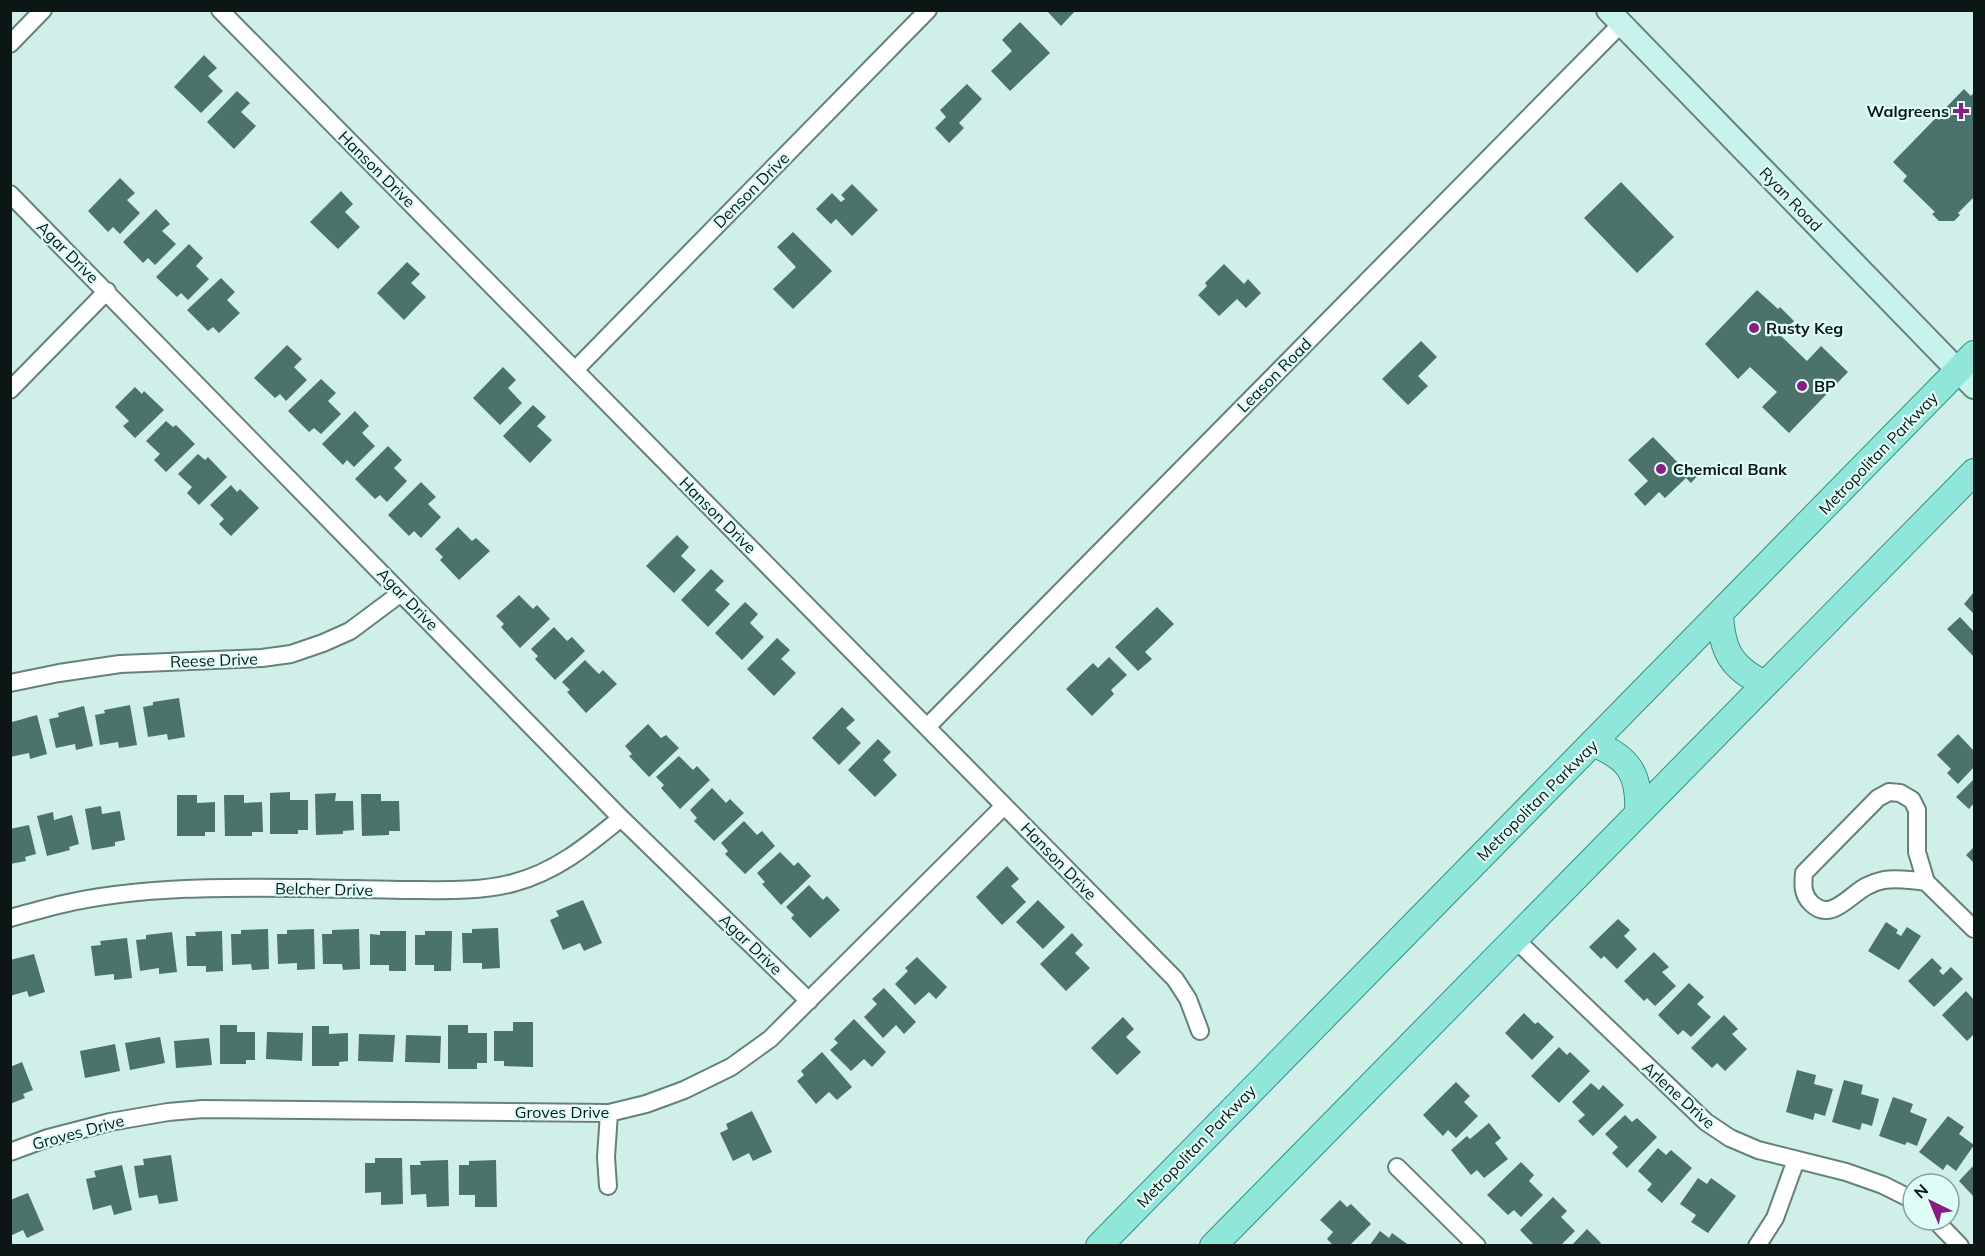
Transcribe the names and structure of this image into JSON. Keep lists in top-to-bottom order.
{
  "streets": {
    "main road": ["Ryan Road", "Metropolitan Parkway"],
    "street": [
      "Hanson Drive",
      "Denson Drive",
      "Agar Drive",
      "Leason Road",
      "Reese Drive",
      "Belcher Drive",
      "Arlene Drive",
      "Groves Drive"
    ]
  },
  "crossings": [
    ["Hanson Drive", "Denson Drive"],
    ["Hanson Drive", "Leason Road"],
    ["Hanson Drive", "Groves Drive"],
    ["Ryan Road", "Leason Road"],
    ["Ryan Road", "Metropolitan Parkway"],
    ["Agar Drive", "Reese Drive"],
    ["Agar Drive", "Belcher Drive"],
    ["Agar Drive", "Groves Drive"]
  ],
  "places": {
    "health": ["Walgreens"],
    "other": ["Rusty Keg", "BP", "Chemical Bank"]
  },
  "north": "top left"
}
